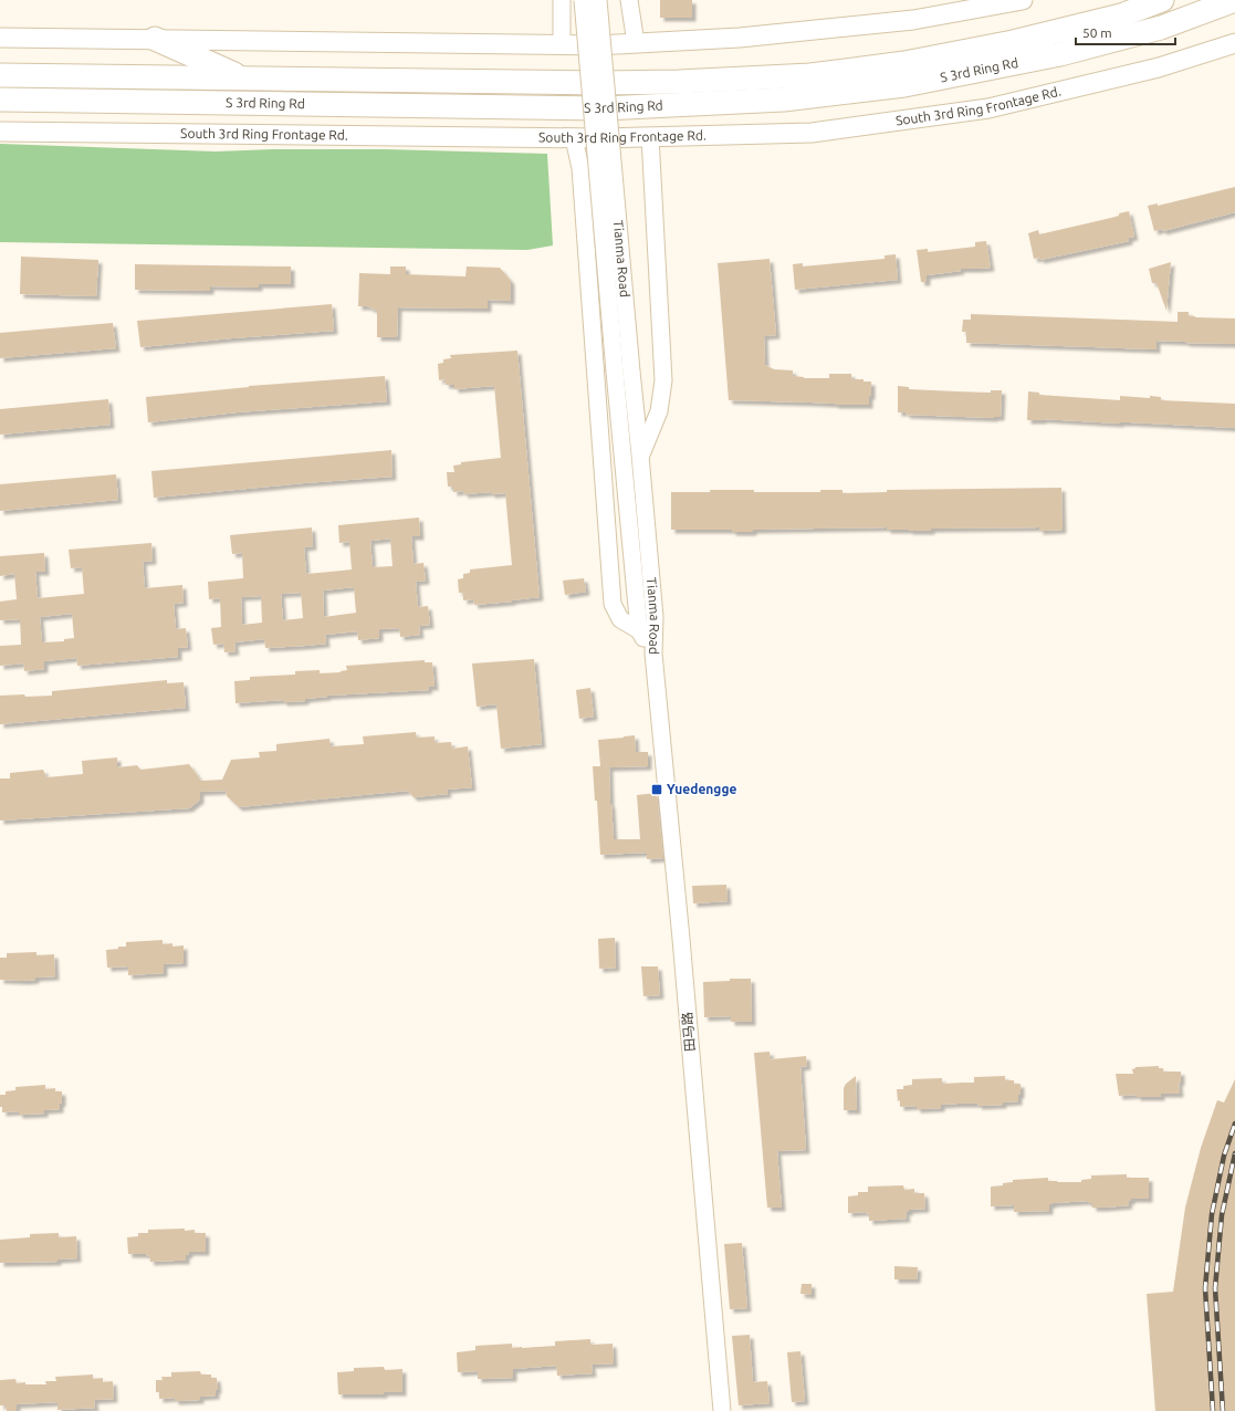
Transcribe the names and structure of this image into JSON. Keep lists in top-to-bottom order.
{
  "streets": {
    "highway": ["S 3rd Ring Rd"],
    "main road": ["South 3rd Ring Frontage Rd."],
    "street": ["Tianma Road", "田马路"]
  },
  "crossings": [
    ["Tianma Road", "田马路"]
  ],
  "places": {
    "transit": ["Yuedengge"]
  },
  "scale_bar": "50 m"
}
